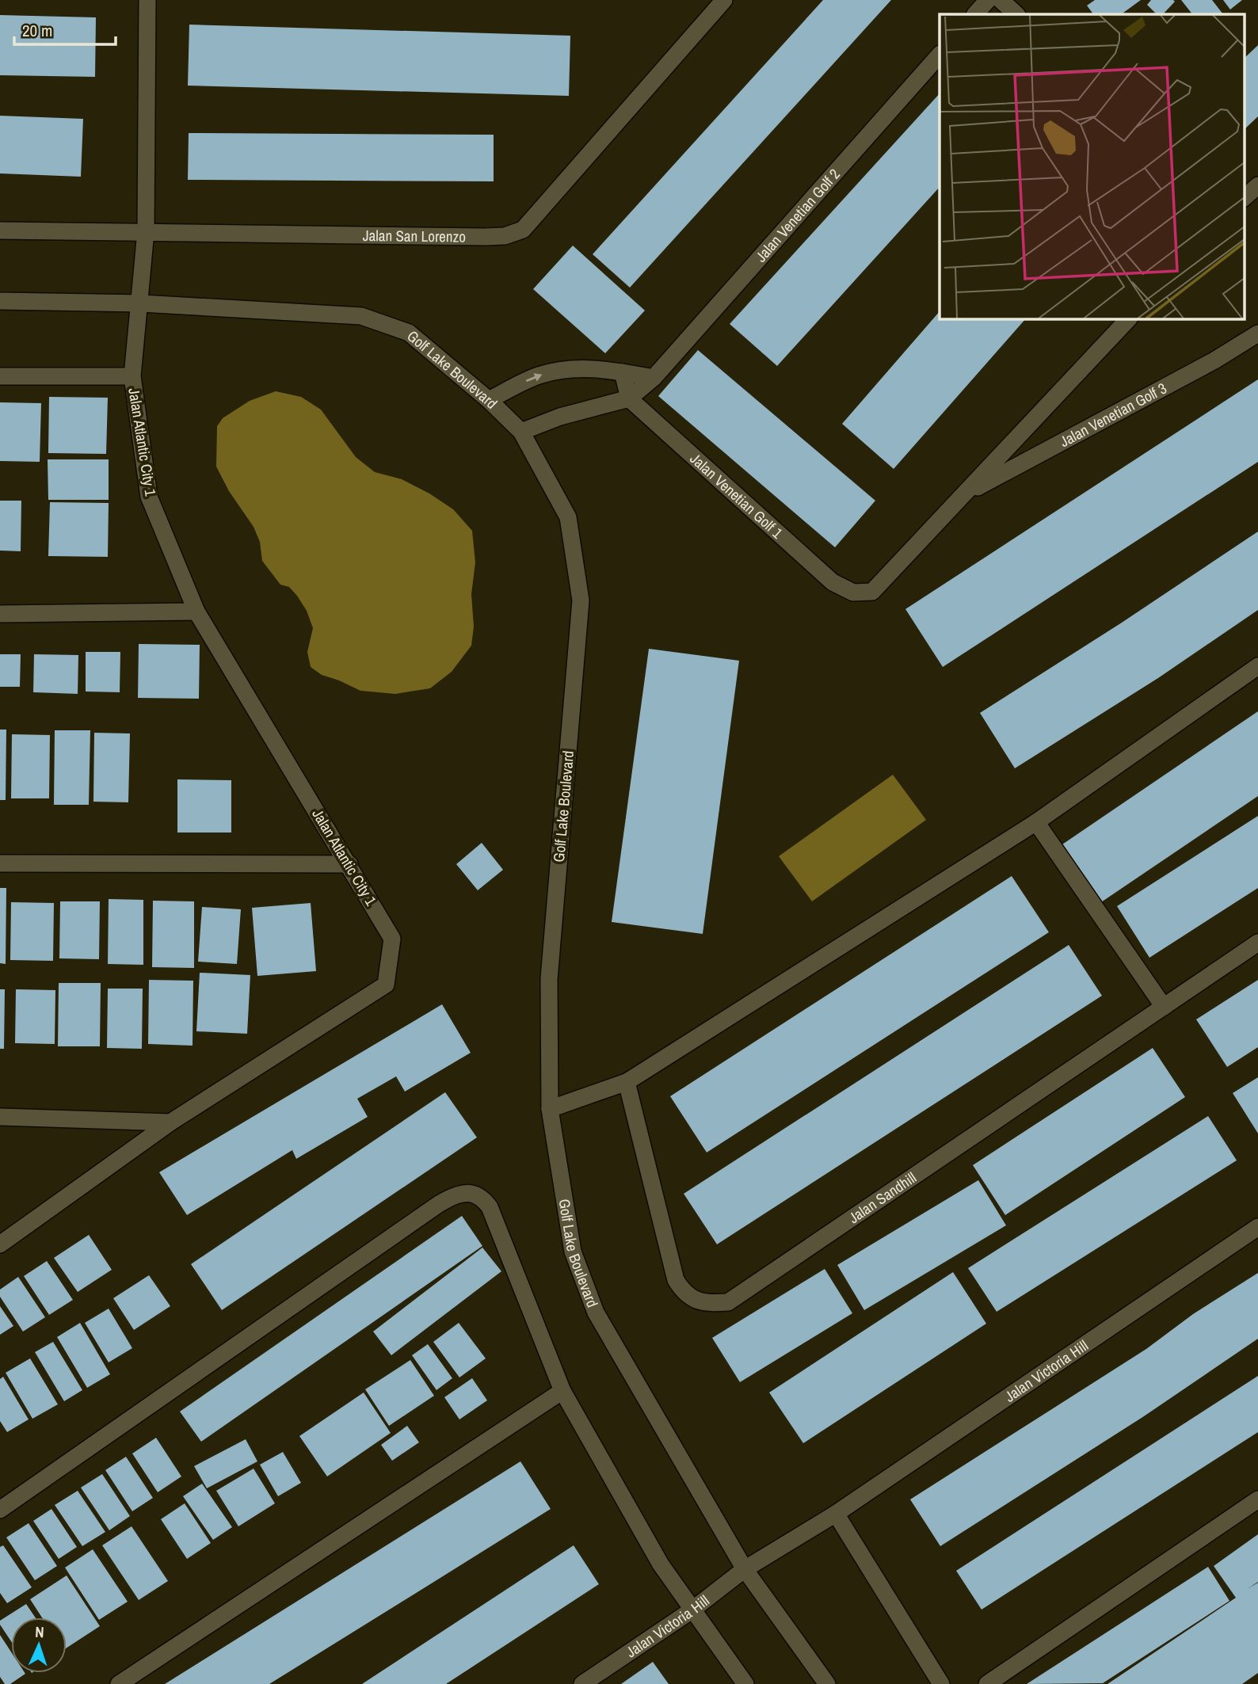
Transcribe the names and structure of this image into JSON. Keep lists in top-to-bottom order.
{
  "streets": {
    "street": [
      "Jalan Venetian Golf 2",
      "Jalan San Lorenzo",
      "Golf Lake Boulevard",
      "Jalan Venetian Golf 3",
      "Jalan Atlantic City 1",
      "Jalan Venetian Golf 1",
      "Jalan Sandhill",
      "Jalan Victoria Hill"
    ]
  },
  "crossings": [
    ["Jalan Venetian Golf 2", "Golf Lake Boulevard"],
    ["Jalan Venetian Golf 2", "Jalan Venetian Golf 1"],
    ["Jalan San Lorenzo", "Jalan Atlantic City 1"],
    ["Golf Lake Boulevard", "Jalan Atlantic City 1"],
    ["Golf Lake Boulevard", "Jalan Victoria Hill"],
    ["Jalan Venetian Golf 3", "Jalan Venetian Golf 1"]
  ],
  "scale_bar": "20 m",
  "north": "top"
}
